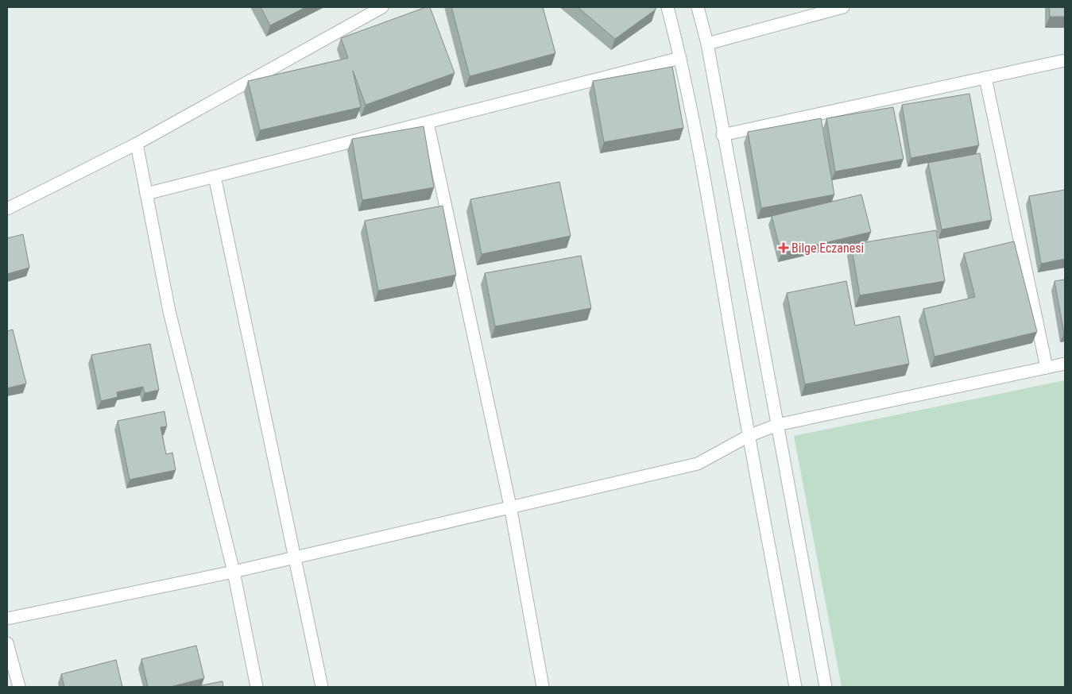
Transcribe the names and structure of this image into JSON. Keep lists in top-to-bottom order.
{
  "places": {
    "health": ["Bilge Eczanesi"]
  }
}
